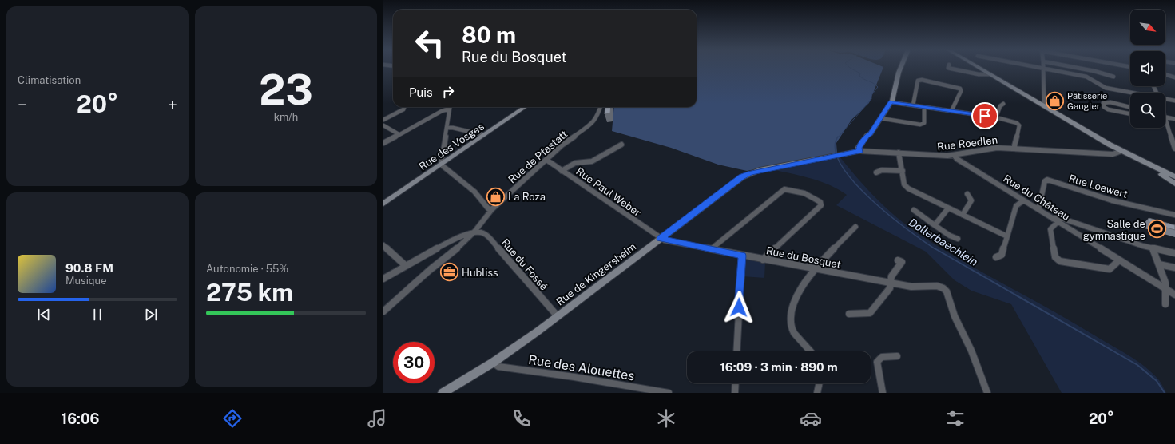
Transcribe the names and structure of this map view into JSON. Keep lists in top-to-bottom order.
{
  "streets": {
    "street": [
      "Rue Roedlen",
      "Rue des Vosges",
      "Rue de Pfastatt",
      "Rue Loewert",
      "Rue Paul Weber",
      "Rue du Château",
      "Rue du Bosquet",
      "Rue du Fossé",
      "Rue de Kingersheim",
      "Rue des Alouettes"
    ]
  },
  "crossings": [
    ["Rue Roedlen", "Rue du Château"],
    ["Rue Roedlen", "Rue de Kingersheim"],
    ["Rue de Pfastatt", "Rue Paul Weber"],
    ["Rue de Pfastatt", "Rue du Fossé"],
    ["Rue Loewert", "Rue du Château"],
    ["Rue Paul Weber", "Rue du Bosquet"],
    ["Rue Paul Weber", "Rue de Kingersheim"],
    ["Rue du Bosquet", "Rue de Kingersheim"],
    ["Rue du Fossé", "Rue de Kingersheim"],
    ["Rue de Kingersheim", "Rue des Alouettes"]
  ],
  "water": ["Dollerbaechlein"],
  "places": {
    "shop": ["Pâtisserie Gaugler", "La Roza"],
    "sports": ["Salle de gymnastique"],
    "office": ["Hubliss"]
  },
  "north": "bottom right",
  "page": {
    "tile": [
      "Climatisation",
      ["23", "km/h"],
      ["Autonomie · 55%", "275 km"]
    ],
    "turn": ["80 m", "Rue du Bosquet"],
    "then": "Puis",
    "heat": ["−", "20°", "+"],
    "song": ["90.8 FM", "Musique"],
    "limit": "30",
    "trip": "16:09 · 3 min · 890 m",
    "tabs": ["16:06", "20°"]
  }
}
